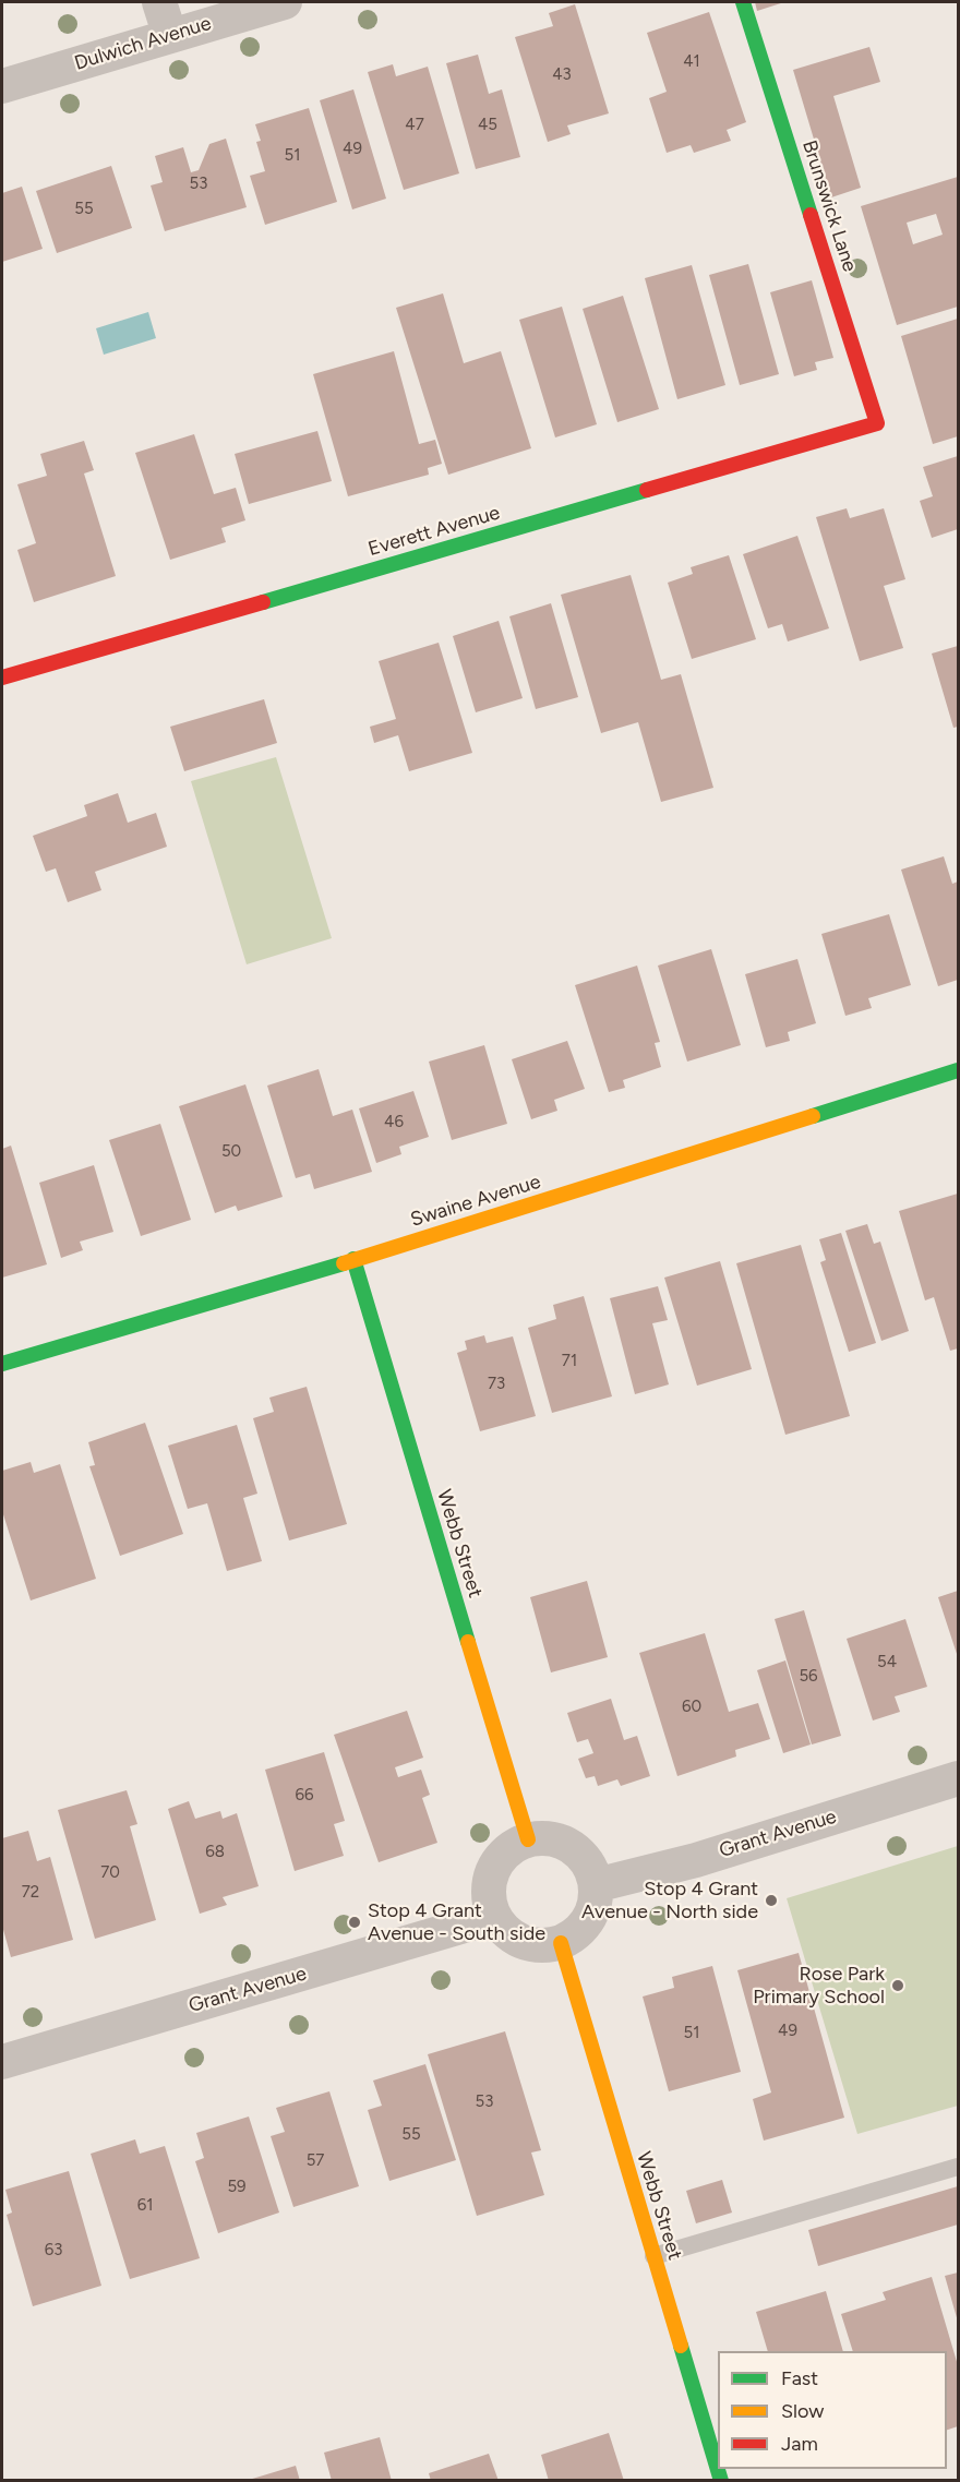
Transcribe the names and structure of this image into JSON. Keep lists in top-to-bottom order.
{
  "streets": {
    "street": [
      "Dulwich Avenue",
      "Brunswick Lane",
      "Everett Avenue",
      "Swaine Avenue",
      "Webb Street",
      "Grant Avenue"
    ]
  },
  "crossings": [
    ["Brunswick Lane", "Everett Avenue"],
    ["Swaine Avenue", "Webb Street"],
    ["Webb Street", "Grant Avenue"]
  ],
  "places": ["Stop 4 Grant Avenue - North side", "Stop 4 Grant Avenue - South side", "Rose Park Primary School"],
  "house_numbers": [
    "41",
    "43",
    "47",
    "45",
    "49",
    "51",
    "53",
    "55",
    "46",
    "50",
    "71",
    "73",
    "54",
    "56",
    "60",
    "66",
    "68",
    "70",
    "72",
    "49",
    "51",
    "53",
    "55",
    "57",
    "59",
    "61",
    "63"
  ],
  "legend": ["Fast", "Slow", "Jam"]
}
